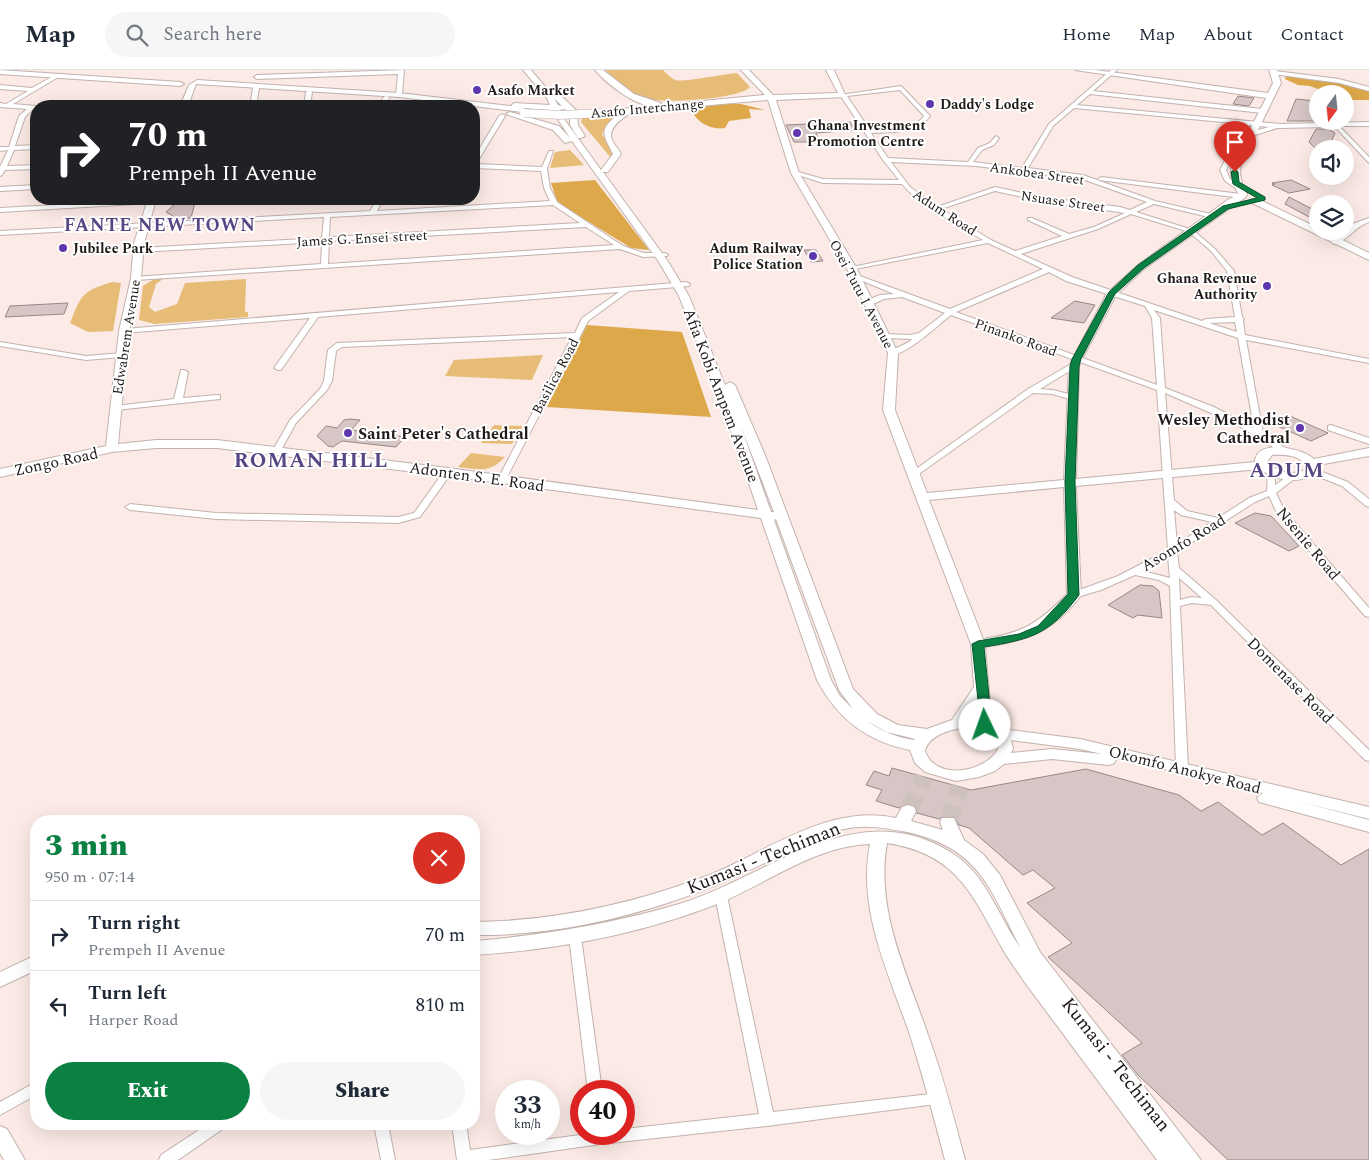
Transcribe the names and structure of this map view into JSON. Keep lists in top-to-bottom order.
{
  "streets": {
    "main road": [
      "Asafo Interchange",
      "Adum Road",
      "Osei Tutu I Avenue",
      "Afia Kobi Ampem Avenue",
      "Zongo Road",
      "Adonten S. E. Road",
      "Okomfo Anokye Road",
      "Kumasi - Techiman"
    ],
    "street": [
      "Ankobea Street",
      "Nsuase Street",
      "James G. Ensei street",
      "Edwabrem Avenue",
      "Pinanko Road",
      "Basilica Road",
      "Asomfo Road",
      "Nsenie Road",
      "Domenase Road"
    ]
  },
  "crossings": [
    ["Asafo Interchange", "Adum Road"],
    ["Asafo Interchange", "Osei Tutu I Avenue"],
    ["Ankobea Street", "Adum Road"],
    ["Nsuase Street", "Adum Road"],
    ["James G. Ensei street", "Edwabrem Avenue"],
    ["Osei Tutu I Avenue", "Pinanko Road"],
    ["Osei Tutu I Avenue", "Okomfo Anokye Road"],
    ["Edwabrem Avenue", "Zongo Road"],
    ["Edwabrem Avenue", "Adonten S. E. Road"],
    ["Basilica Road", "Adonten S. E. Road"],
    ["Afia Kobi Ampem Avenue", "Adonten S. E. Road"],
    ["Zongo Road", "Adonten S. E. Road"],
    ["Asomfo Road", "Nsenie Road"]
  ],
  "districts": ["FANTE NEW TOWN", "ROMAN HILL", "ADUM"],
  "places": [
    "Asafo Market",
    "Daddy's Lodge",
    "Ghana Investment Promotion Centre",
    "Jubilee Park",
    "Adum Railway Police Station",
    "Ghana Revenue Authority",
    "Wesley Methodist Cathedral",
    "Saint Peter's Cathedral"
  ],
  "north": "bottom",
  "page": {
    "header": "Map",
    "search": "Search here",
    "nav": [
      "Home",
      "Map",
      "About",
      "Contact"
    ],
    "turn": ["70 m", "Prempeh II Avenue"],
    "heading": ["3 min", "950 m · 07:14"],
    "list": [
      {
        "name": "Turn right",
        "note": "Prempeh II Avenue",
        "value": "70 m"
      },
      {
        "name": "Turn left",
        "note": "Harper Road",
        "value": "810 m"
      }
    ],
    "buttons": ["Exit", "Share"],
    "speed": "33 km/h",
    "limit": "40"
  }
}
